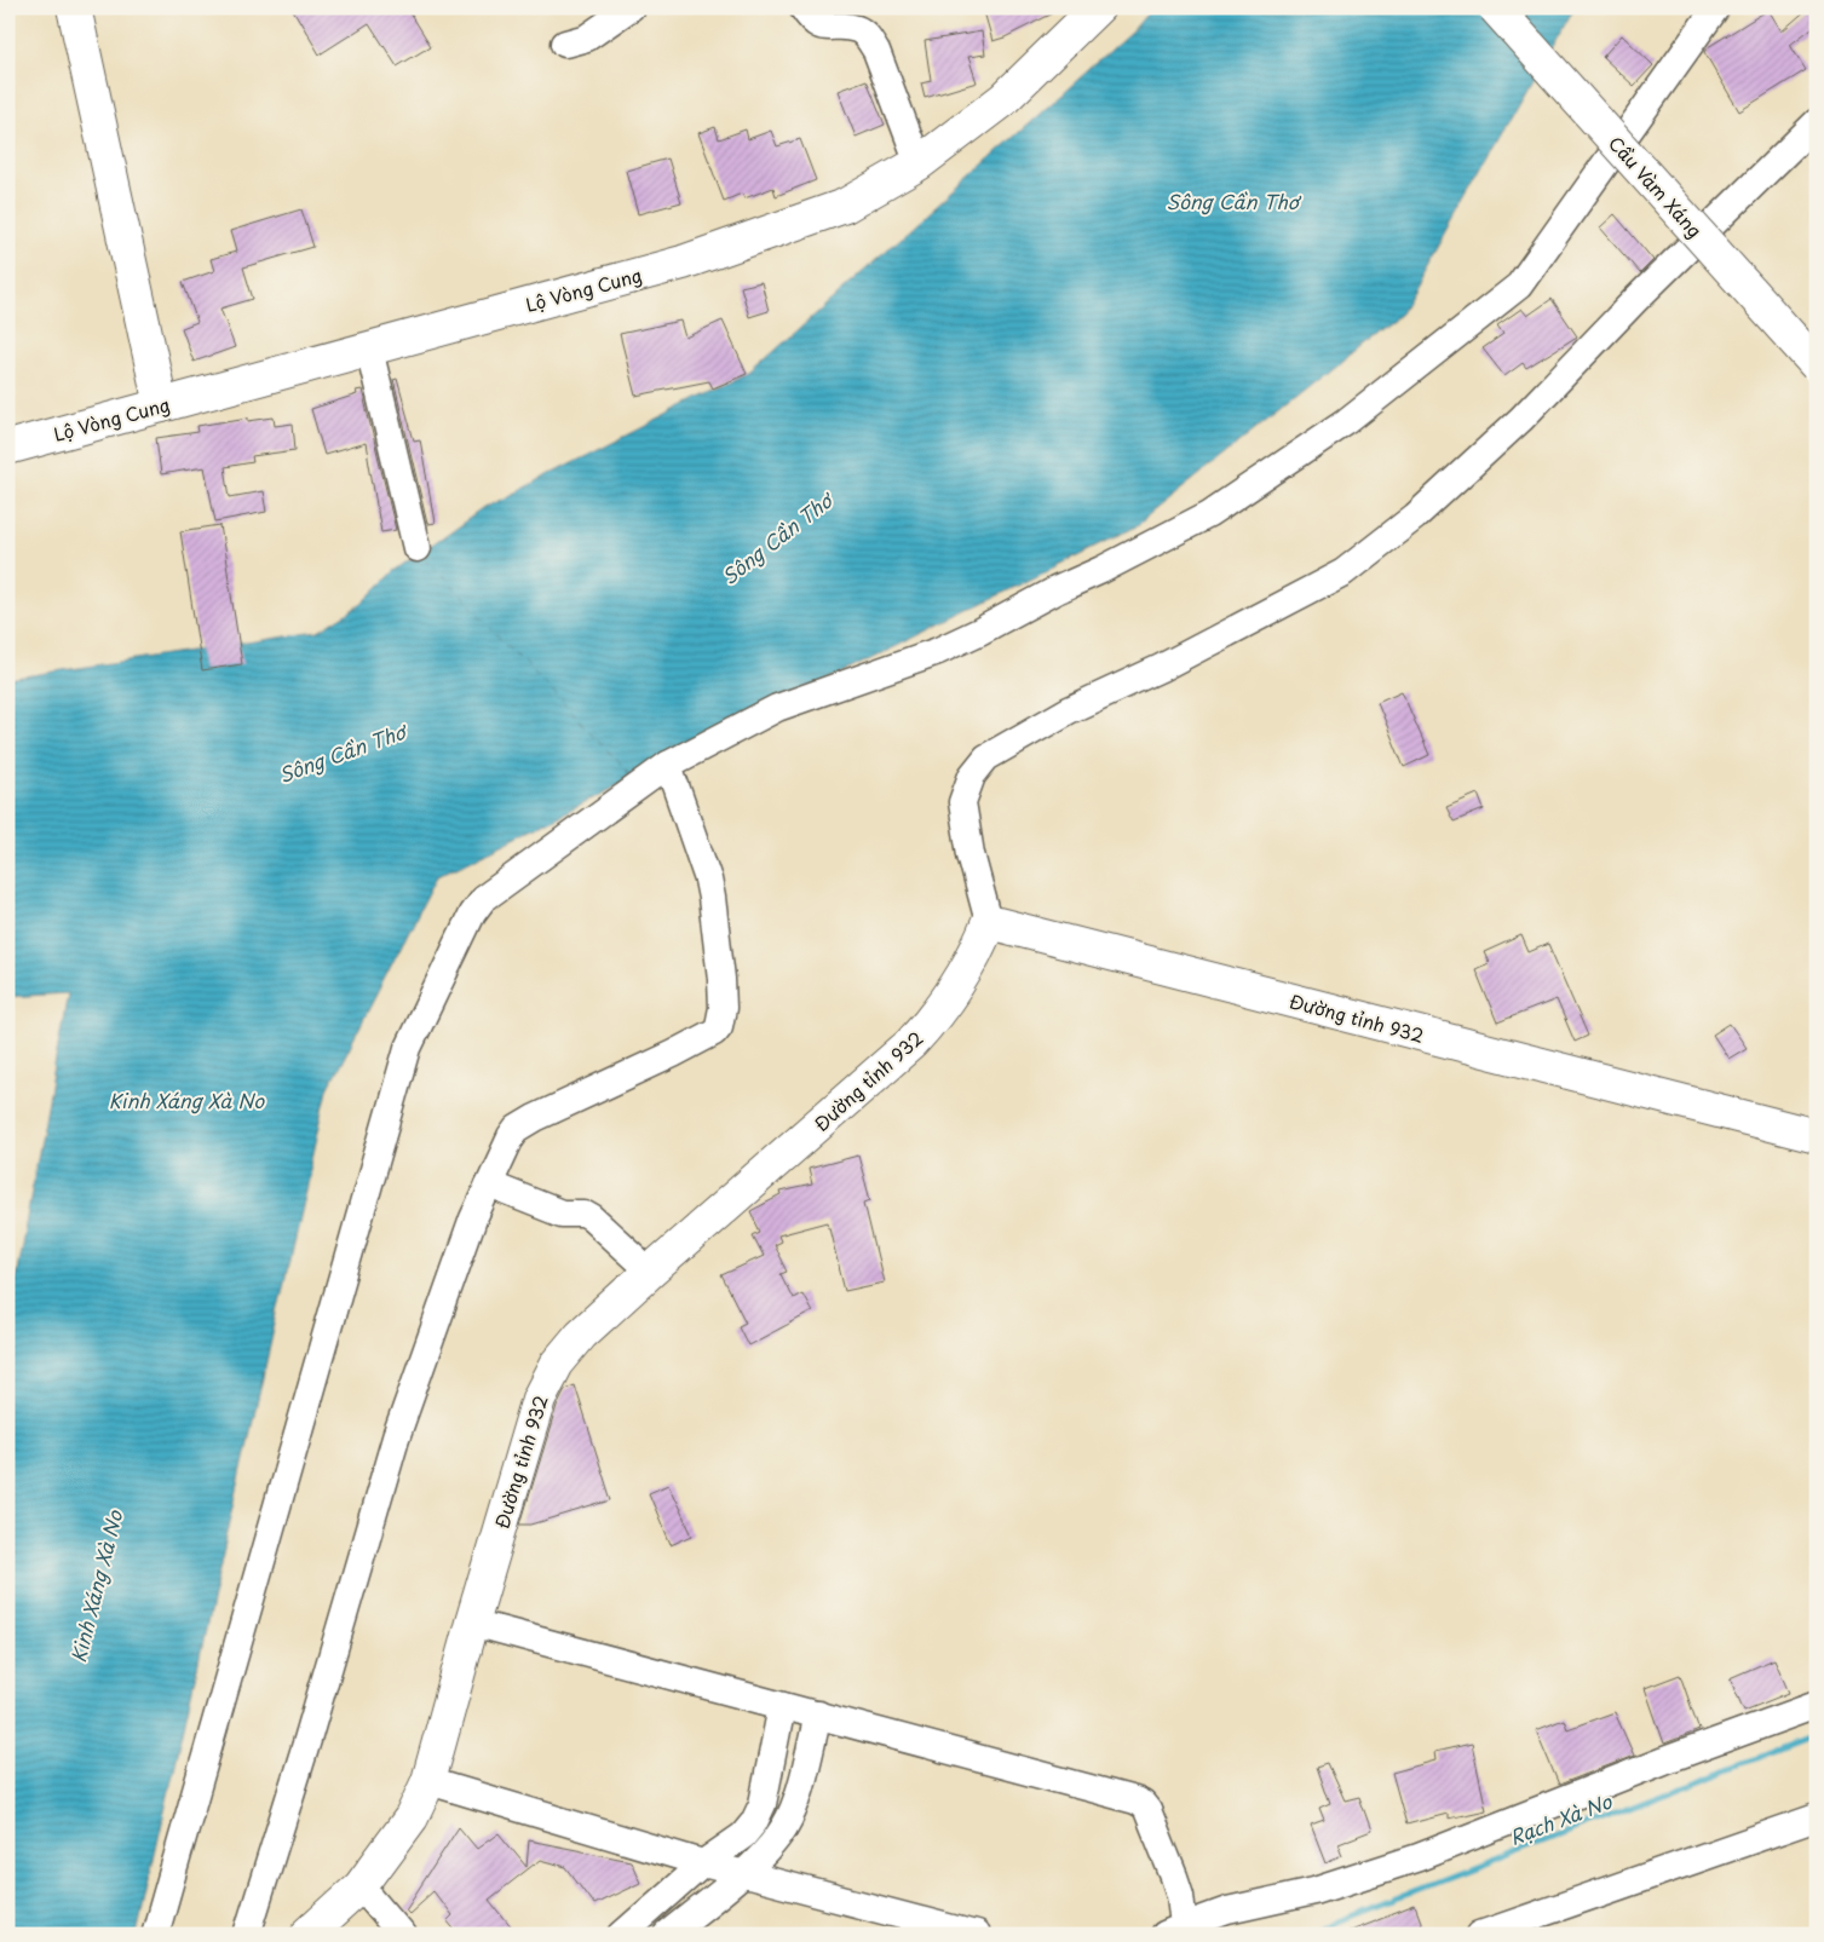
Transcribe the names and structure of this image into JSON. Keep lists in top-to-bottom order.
{
  "streets": {
    "main road": ["Cầu Vàm Xáng", "Lộ Vòng Cung", "Đường tỉnh 932"]
  },
  "water": ["Sông Cần Thơ", "Kinh Xáng Xà No", "Rạch Xà No"]
}
